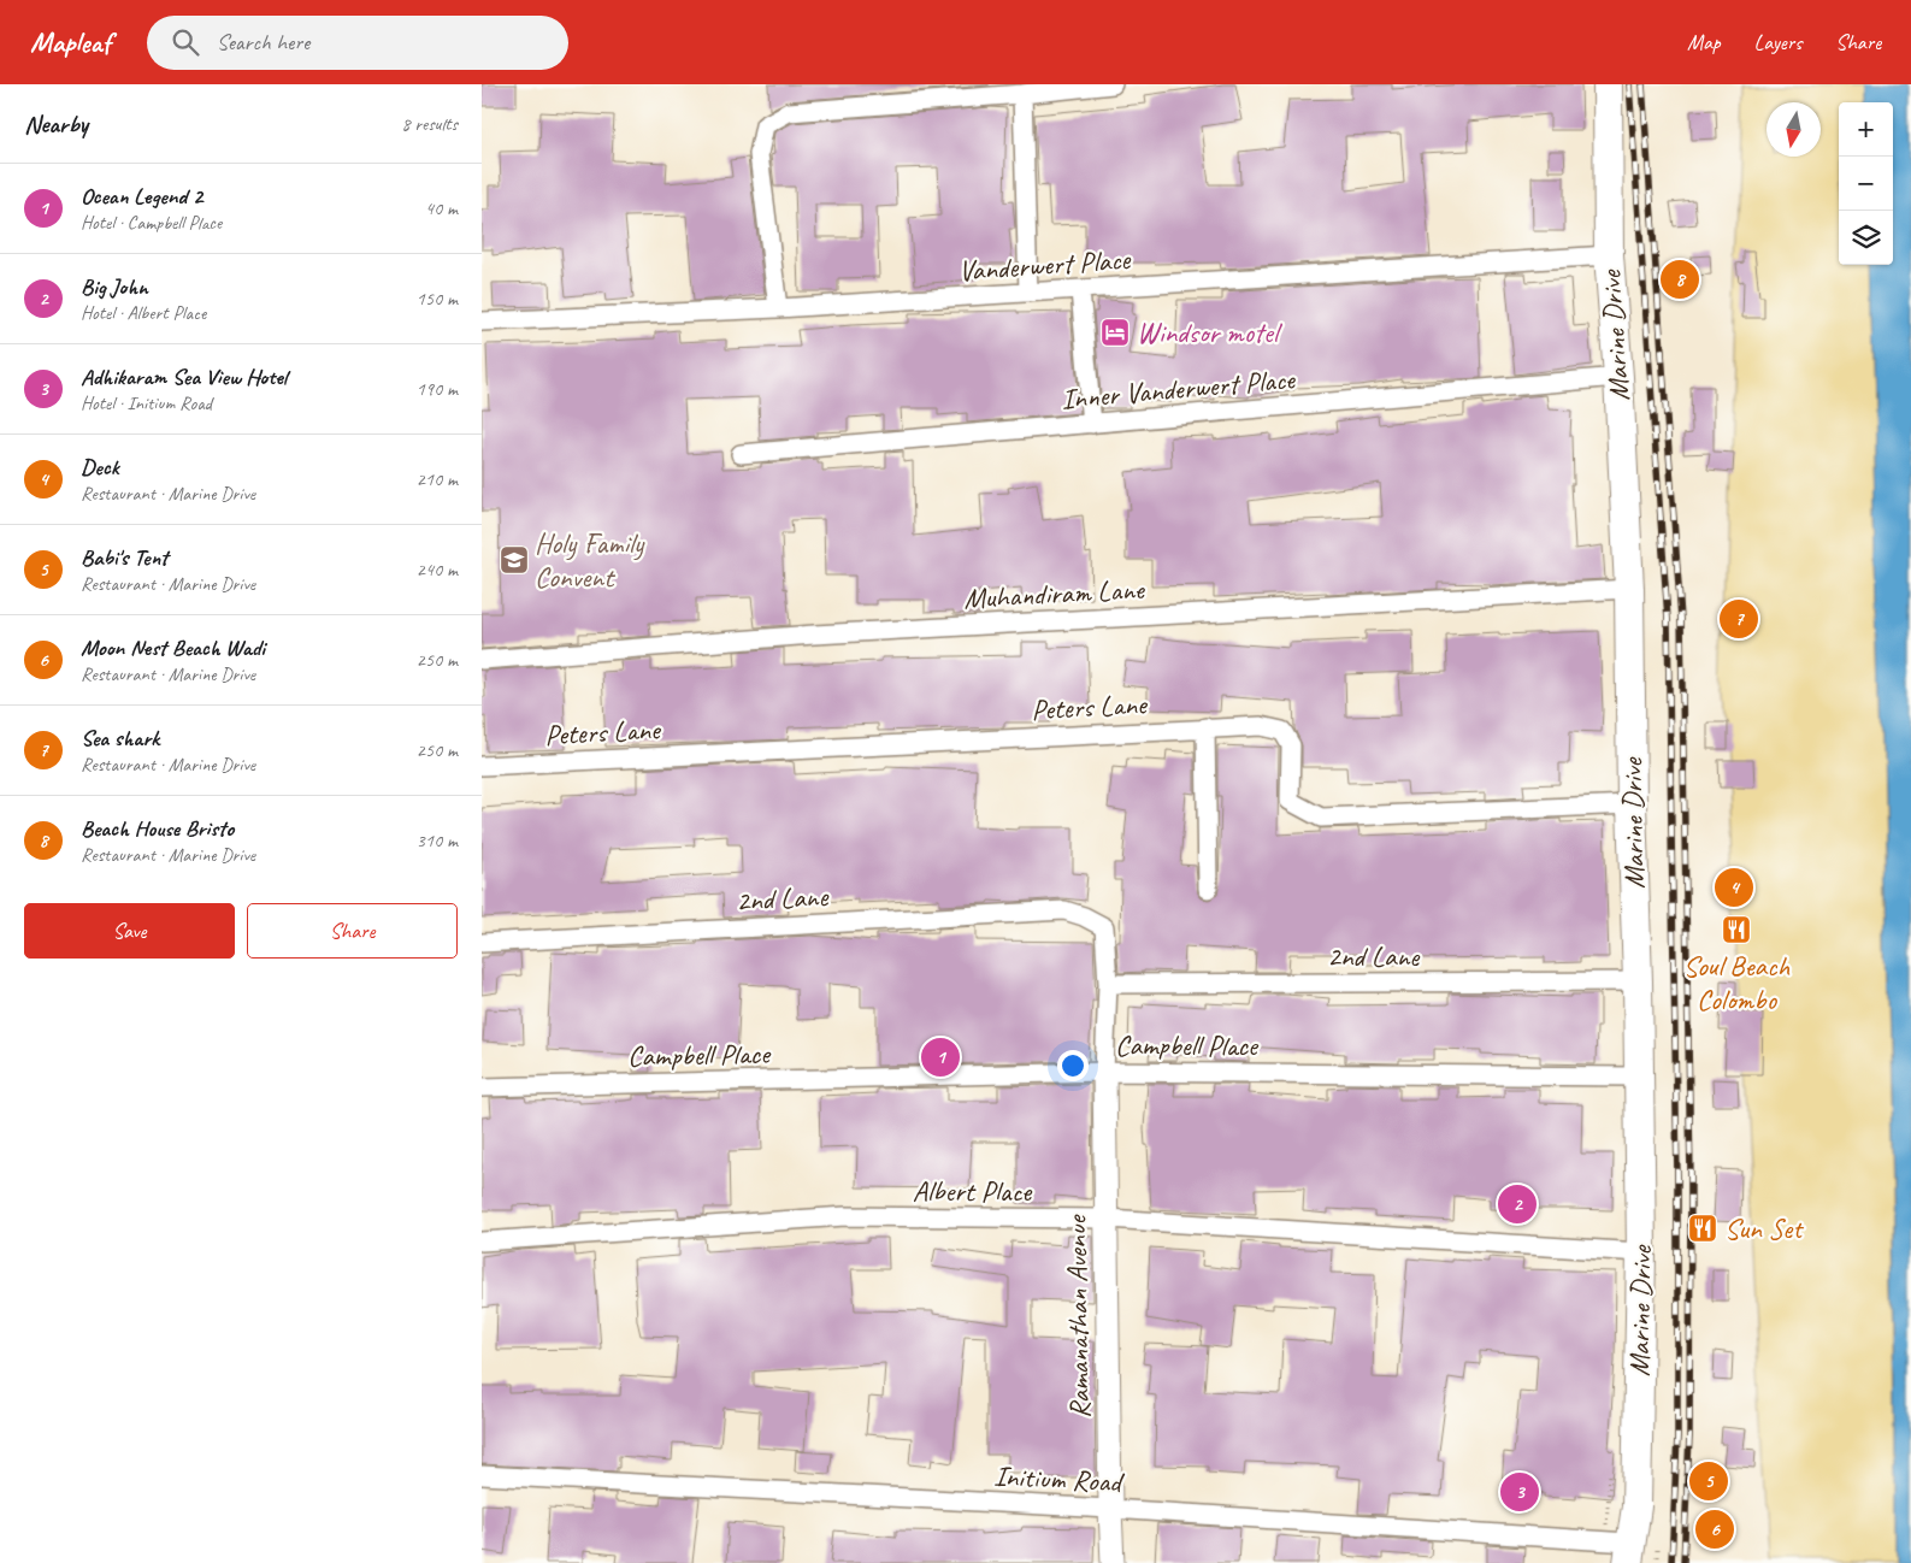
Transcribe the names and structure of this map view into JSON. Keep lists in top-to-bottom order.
{
  "streets": {
    "main road": ["Marine Drive"],
    "street": [
      "Vanderwert Place",
      "Inner Vanderwert Place",
      "Muhandiram Lane",
      "Peters Lane",
      "2nd Lane",
      "Campbell Place",
      "Albert Place",
      "Ramanathan Avenue",
      "Initium Road"
    ]
  },
  "crossings": [
    ["Vanderwert Place", "Marine Drive"],
    ["Marine Drive", "Inner Vanderwert Place"],
    ["Marine Drive", "Muhandiram Lane"],
    ["Marine Drive", "Peters Lane"],
    ["Marine Drive", "2nd Lane"],
    ["Marine Drive", "Campbell Place"],
    ["Marine Drive", "Albert Place"],
    ["Marine Drive", "Initium Road"],
    ["Campbell Place", "Ramanathan Avenue"],
    ["Albert Place", "Ramanathan Avenue"],
    ["Ramanathan Avenue", "Initium Road"]
  ],
  "places": {
    "hotel": ["Windsor motel"],
    "school or university": ["Holy Family Convent"],
    "restaurant": ["Soul Beach Colombo", "Sun Set"]
  },
  "north": "bottom",
  "page": {
    "header": "Mapleaf",
    "search": "Search here",
    "nav": ["Map", "Layers", "Share"],
    "heading": ["Nearby", "8 results"],
    "map_buttons": ["+", "−"],
    "list": [
      {
        "mark": "1",
        "name": "Ocean Legend 2",
        "note": "Hotel · Campbell Place",
        "value": "40 m"
      },
      {
        "mark": "2",
        "name": "Big John",
        "note": "Hotel · Albert Place",
        "value": "150 m"
      },
      {
        "mark": "3",
        "name": "Adhikaram Sea View Hotel",
        "note": "Hotel · Initium Road",
        "value": "190 m"
      },
      {
        "mark": "4",
        "name": "Deck",
        "note": "Restaurant · Marine Drive",
        "value": "210 m"
      },
      {
        "mark": "5",
        "name": "Babi's Tent",
        "note": "Restaurant · Marine Drive",
        "value": "240 m"
      },
      {
        "mark": "6",
        "name": "Moon Nest Beach Wadi",
        "note": "Restaurant · Marine Drive",
        "value": "250 m"
      },
      {
        "mark": "7",
        "name": "Sea shark",
        "note": "Restaurant · Marine Drive",
        "value": "250 m"
      },
      {
        "mark": "8",
        "name": "Beach House Bristo",
        "note": "Restaurant · Marine Drive",
        "value": "310 m"
      }
    ],
    "pins": [
      "8",
      "7",
      "4",
      "1",
      "2",
      "5",
      "3",
      "6"
    ],
    "buttons": ["Save", "Share"]
  }
}
